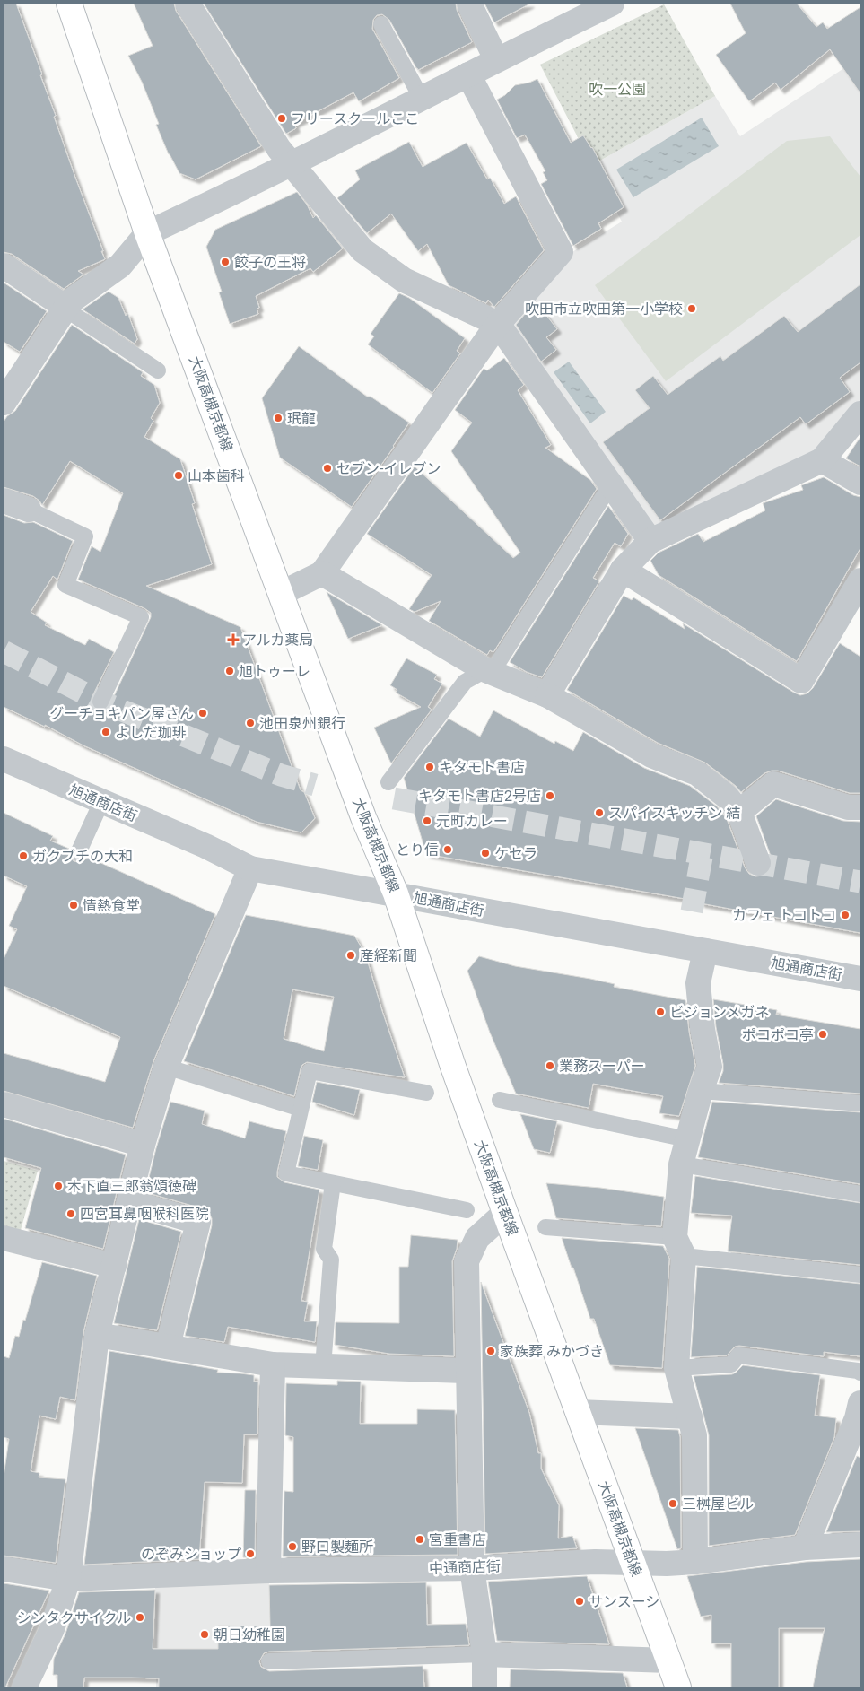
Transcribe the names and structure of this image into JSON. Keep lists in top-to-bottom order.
{
  "streets": {
    "main road": ["大阪高槻京都線"],
    "street": ["旭通商店街", "中通商店街"]
  },
  "crossings": [
    ["大阪高槻京都線", "旭通商店街"],
    ["大阪高槻京都線", "中通商店街"]
  ],
  "parks": ["吹一公園"],
  "places": {
    "other": [
      "フリースクールここ",
      "餃子の王将",
      "吹田市立吹田第一小学校",
      "珉龍",
      "セブン-イレブン",
      "山本歯科",
      "旭トゥーレ",
      "グーチョキパン屋さん",
      "池田泉州銀行",
      "よしだ珈琲",
      "キタモト書店",
      "キタモト書店2号店",
      "スパイスキッチン 結",
      "元町カレー",
      "とり信",
      "ケセラ",
      "ガクブチの大和",
      "情熱食堂",
      "カフェ トコトコ",
      "産経新聞",
      "ビジョンメガネ",
      "ポコポコ亭",
      "業務スーパー",
      "木下直三郎翁頌徳碑",
      "四宮耳鼻咽喉科医院",
      "家族葬 みかづき",
      "三桝屋ビル",
      "宮重書店",
      "野口製麺所",
      "のぞみショップ",
      "サンスーシ",
      "シンタクサイクル",
      "朝日幼稚園"
    ],
    "health": ["アルカ薬局"]
  }
}
